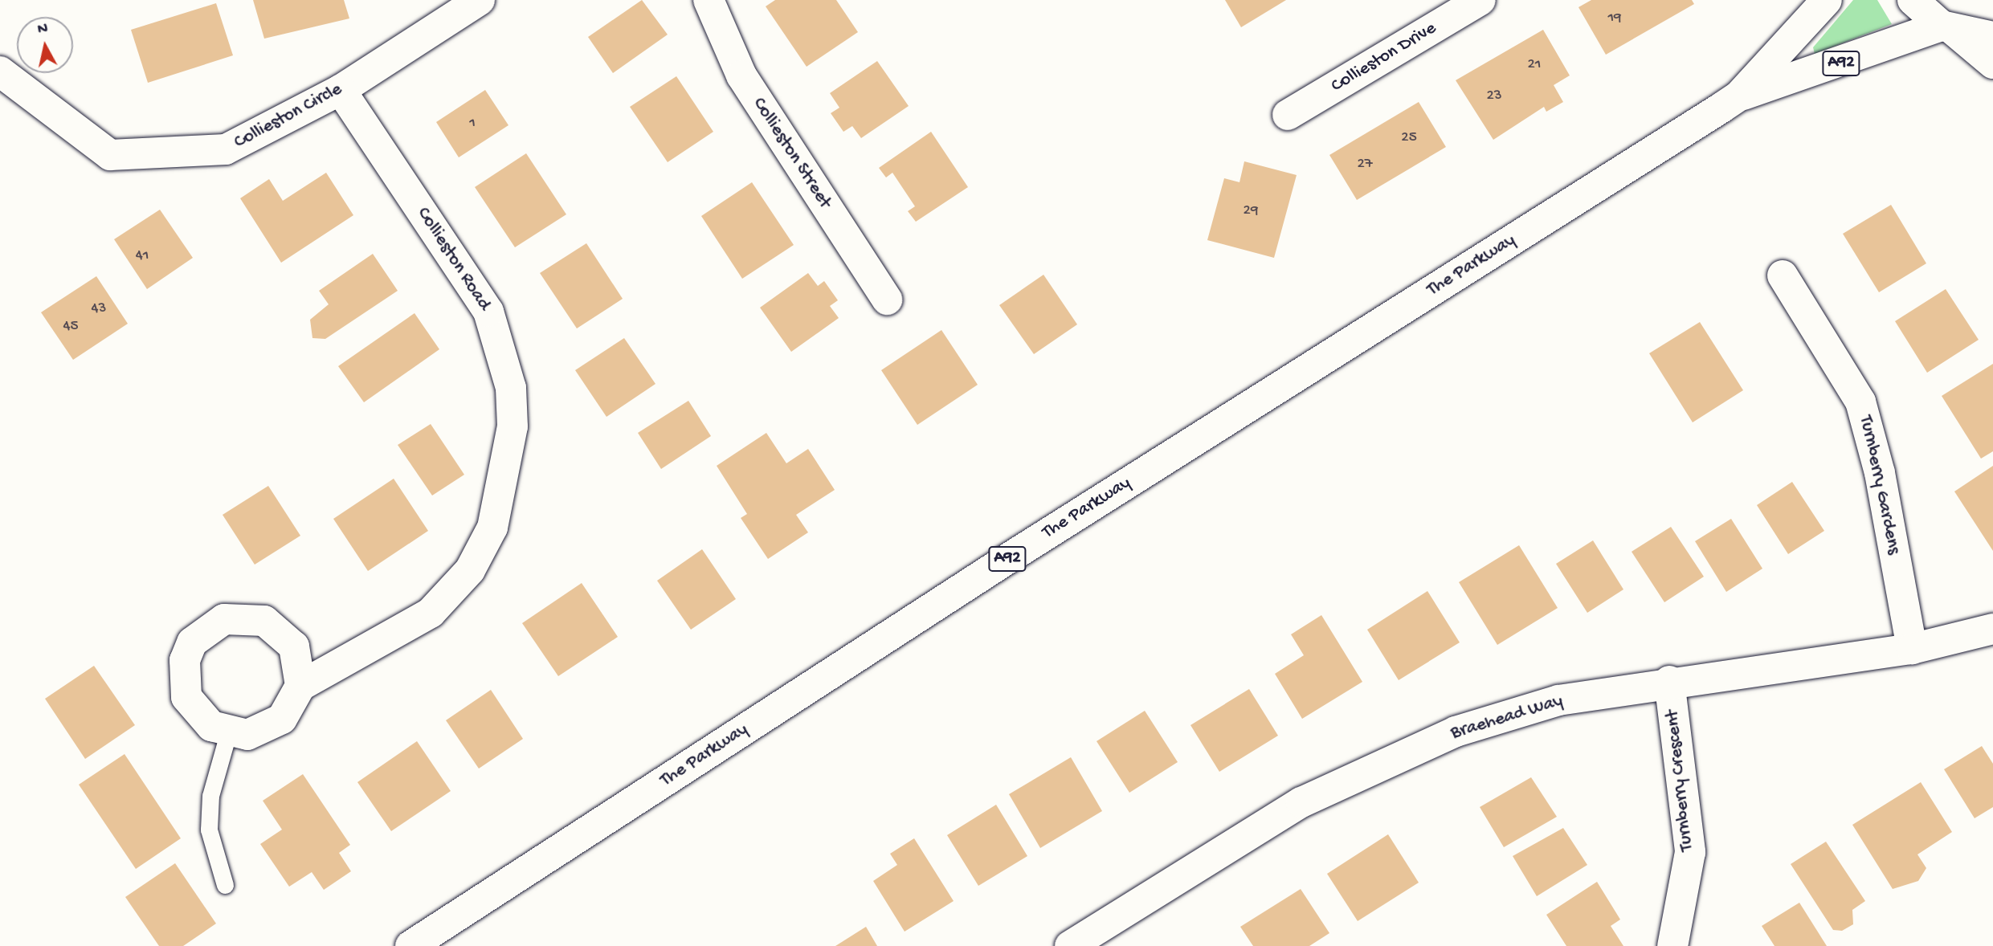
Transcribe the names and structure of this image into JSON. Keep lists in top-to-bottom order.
{
  "streets": {
    "street": [
      "Collieston Drive",
      "A92",
      "Collieston Circle",
      "Collieston Street",
      "Collieston Road",
      "The Parkway",
      "Turnberry Gardens",
      "Braehead Way",
      "Turnberry Crescent"
    ]
  },
  "crossings": [
    ["A92", "The Parkway"],
    ["Collieston Circle", "Collieston Road"],
    ["Turnberry Gardens", "Braehead Way"],
    ["Braehead Way", "Turnberry Crescent"]
  ],
  "house_numbers": [
    "19",
    "21",
    "23",
    "1",
    "25",
    "27",
    "29",
    "41",
    "43",
    "45"
  ],
  "north": "top"
}
